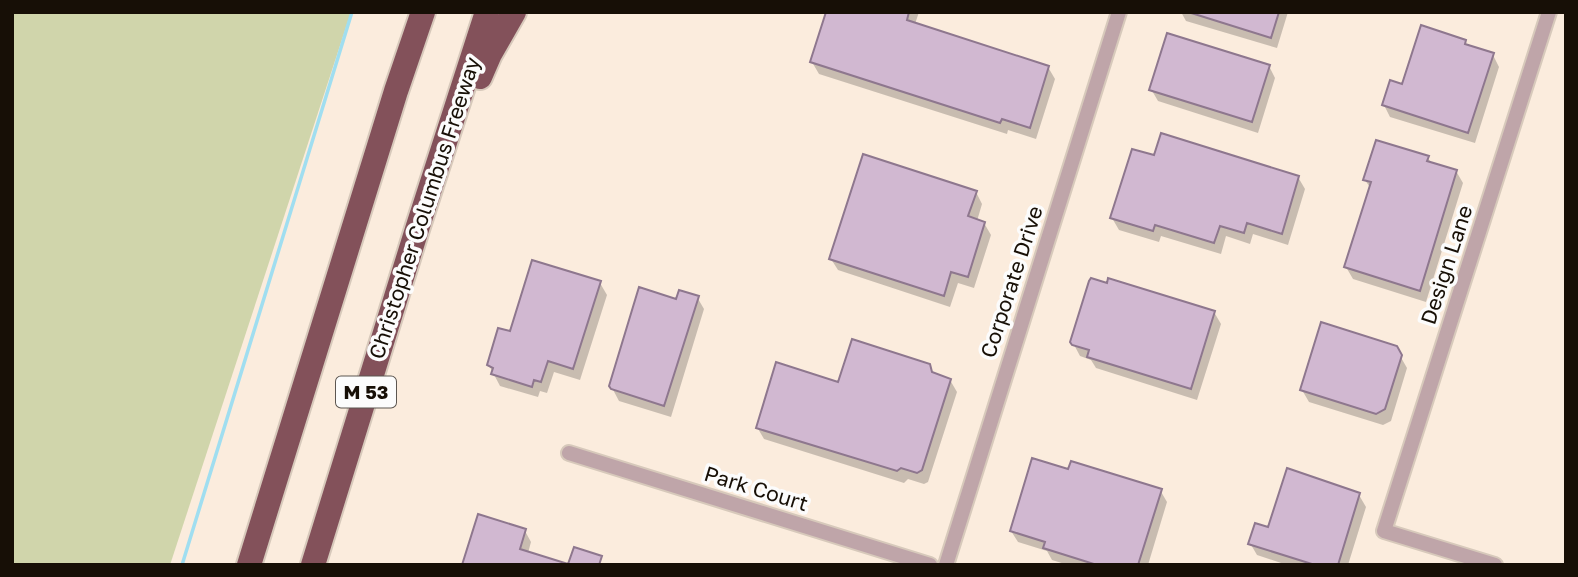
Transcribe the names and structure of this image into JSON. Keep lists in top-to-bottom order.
{
  "streets": {
    "highway": ["Christopher Columbus Freeway", "M 53"],
    "street": ["Design Lane", "Corporate Drive", "Park Court"]
  }
}
